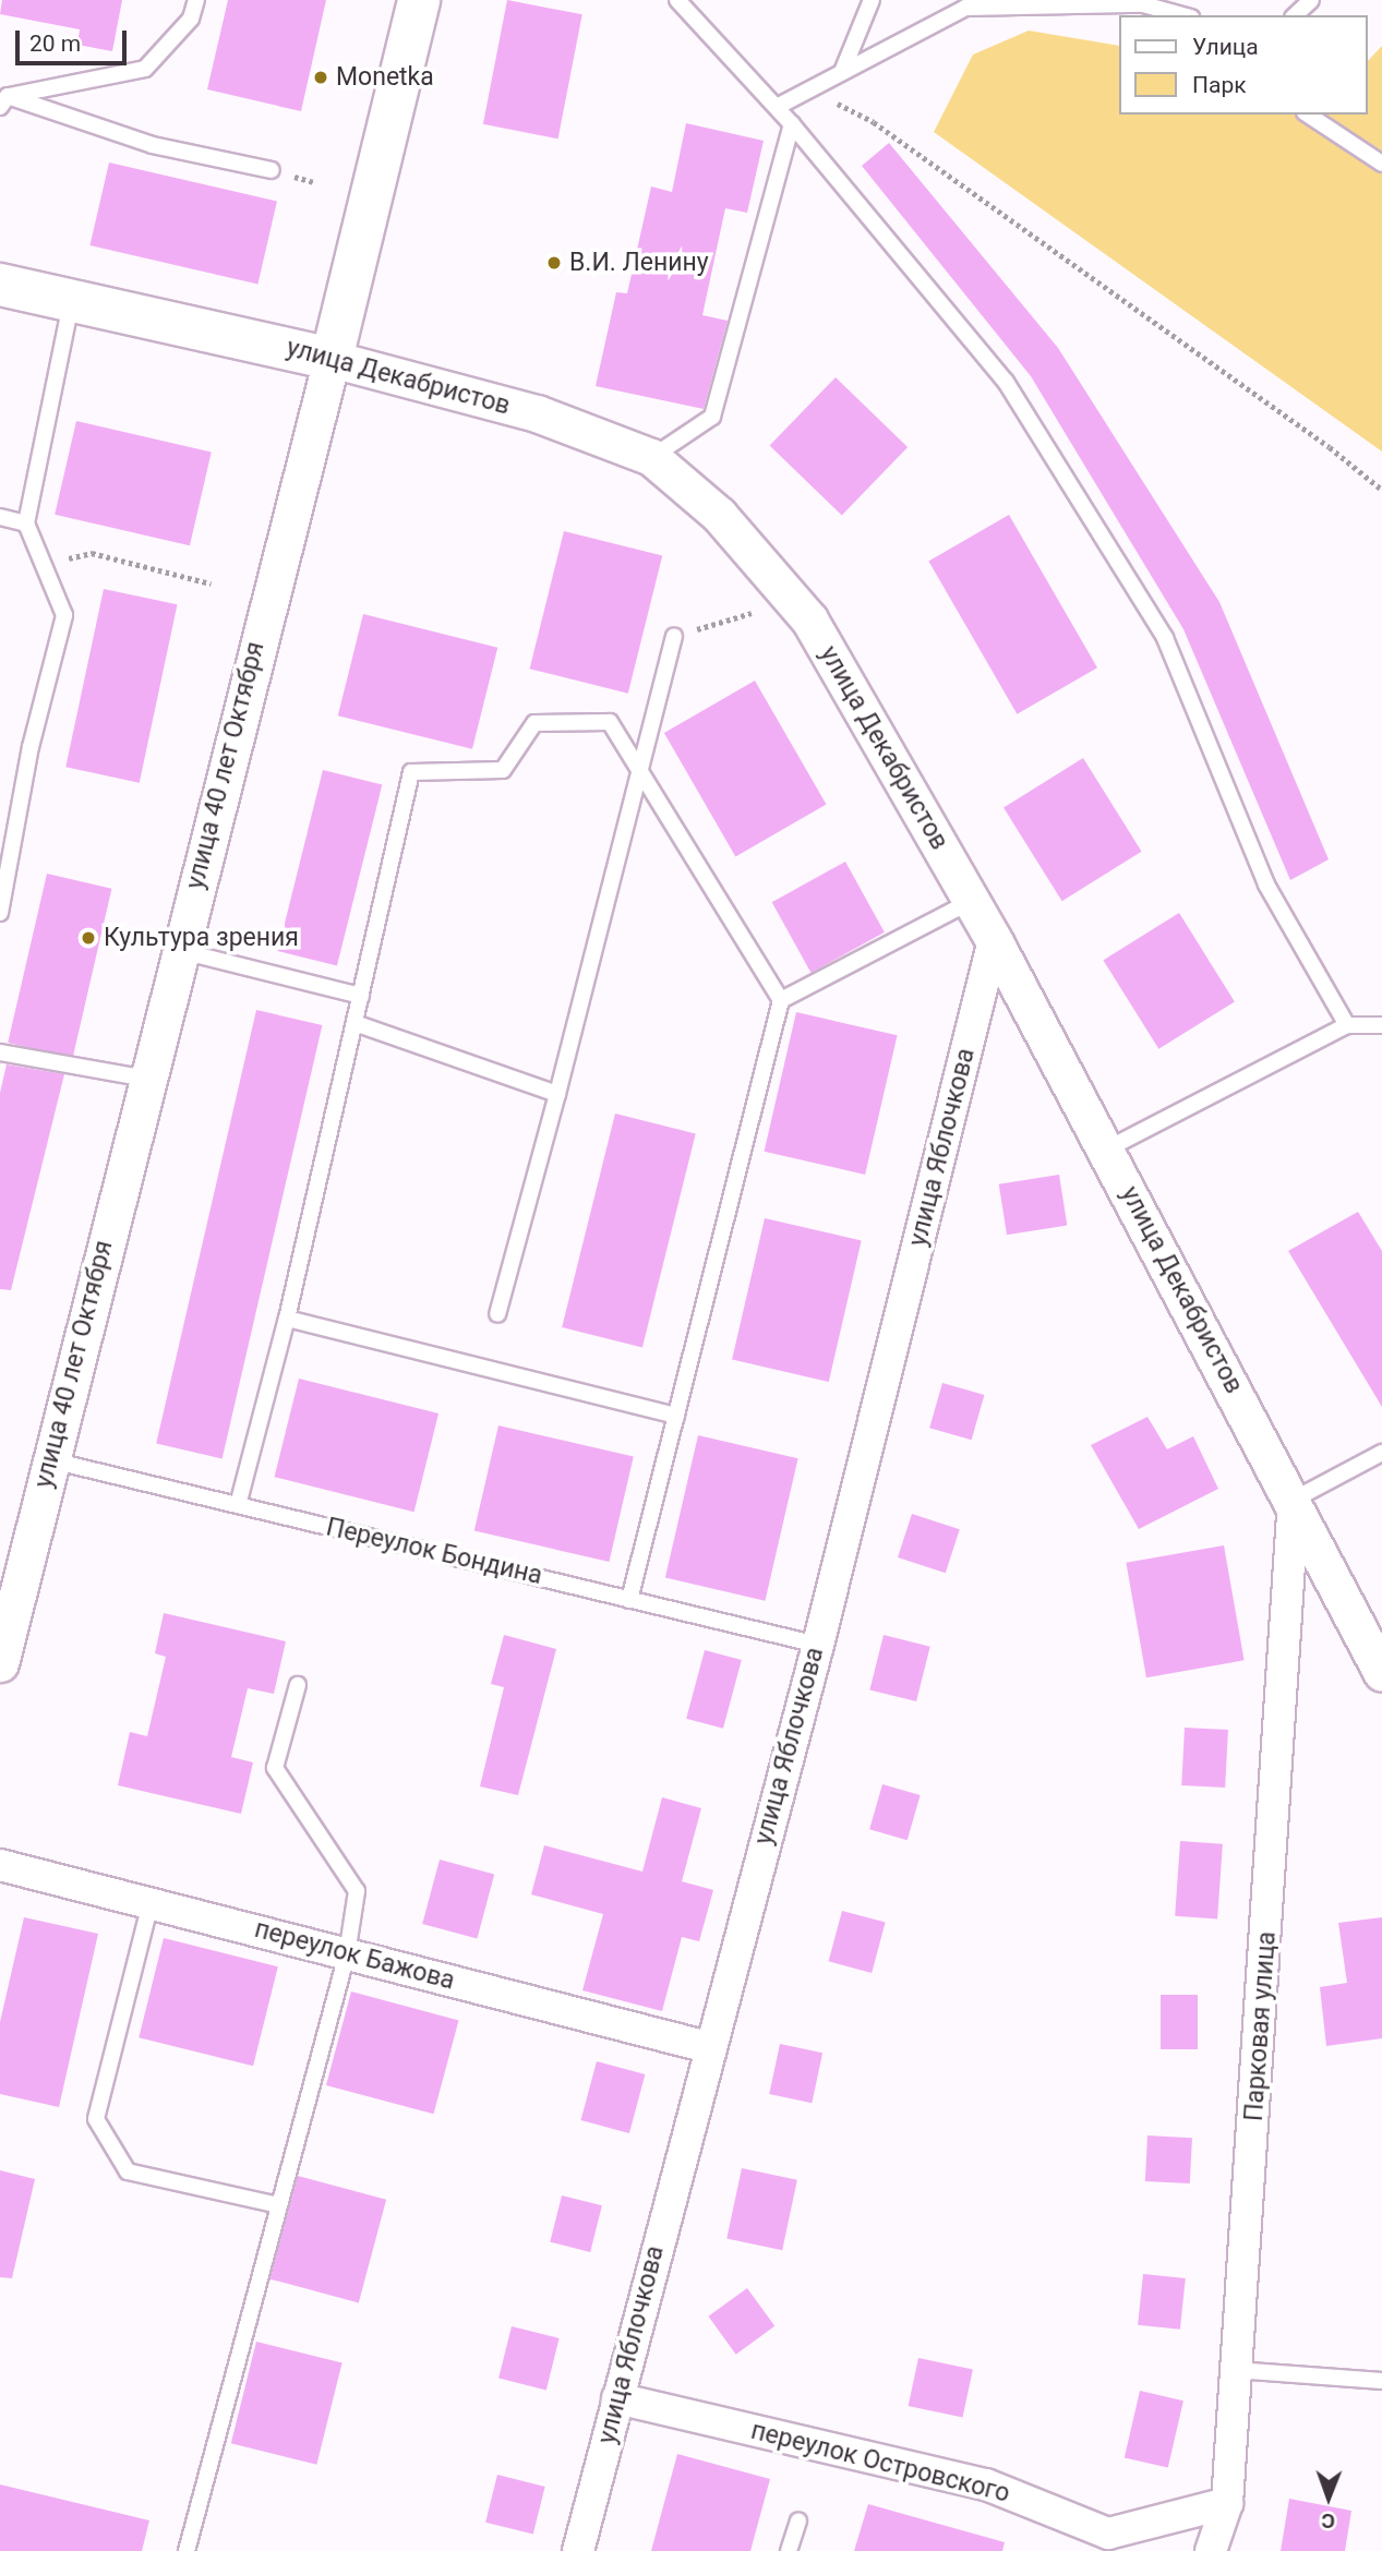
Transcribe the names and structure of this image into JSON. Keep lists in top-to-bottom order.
{
  "streets": {
    "main road": ["улица Декабристов", "улица 40 лет Октября"],
    "street": [
      "улица Яблочкова",
      "переулок Бажова",
      "Парковая улица",
      "переулок Островского"
    ],
    "lane": ["Переулок Бондина"]
  },
  "crossings": [
    ["улица Декабристов", "улица 40 лет Октября"],
    ["улица Декабристов", "улица Яблочкова"],
    ["улица Декабристов", "Парковая улица"],
    ["улица 40 лет Октября", "Переулок Бондина"],
    ["улица Яблочкова", "Переулок Бондина"],
    ["улица Яблочкова", "переулок Бажова"],
    ["улица Яблочкова", "переулок Островского"],
    ["Парковая улица", "переулок Островского"]
  ],
  "places": ["Monetka", "В.И. Ленину", "Культура зрения"],
  "legend": ["Улица", "Парк"],
  "scale_bar": "20 m",
  "north": "bottom"
}
